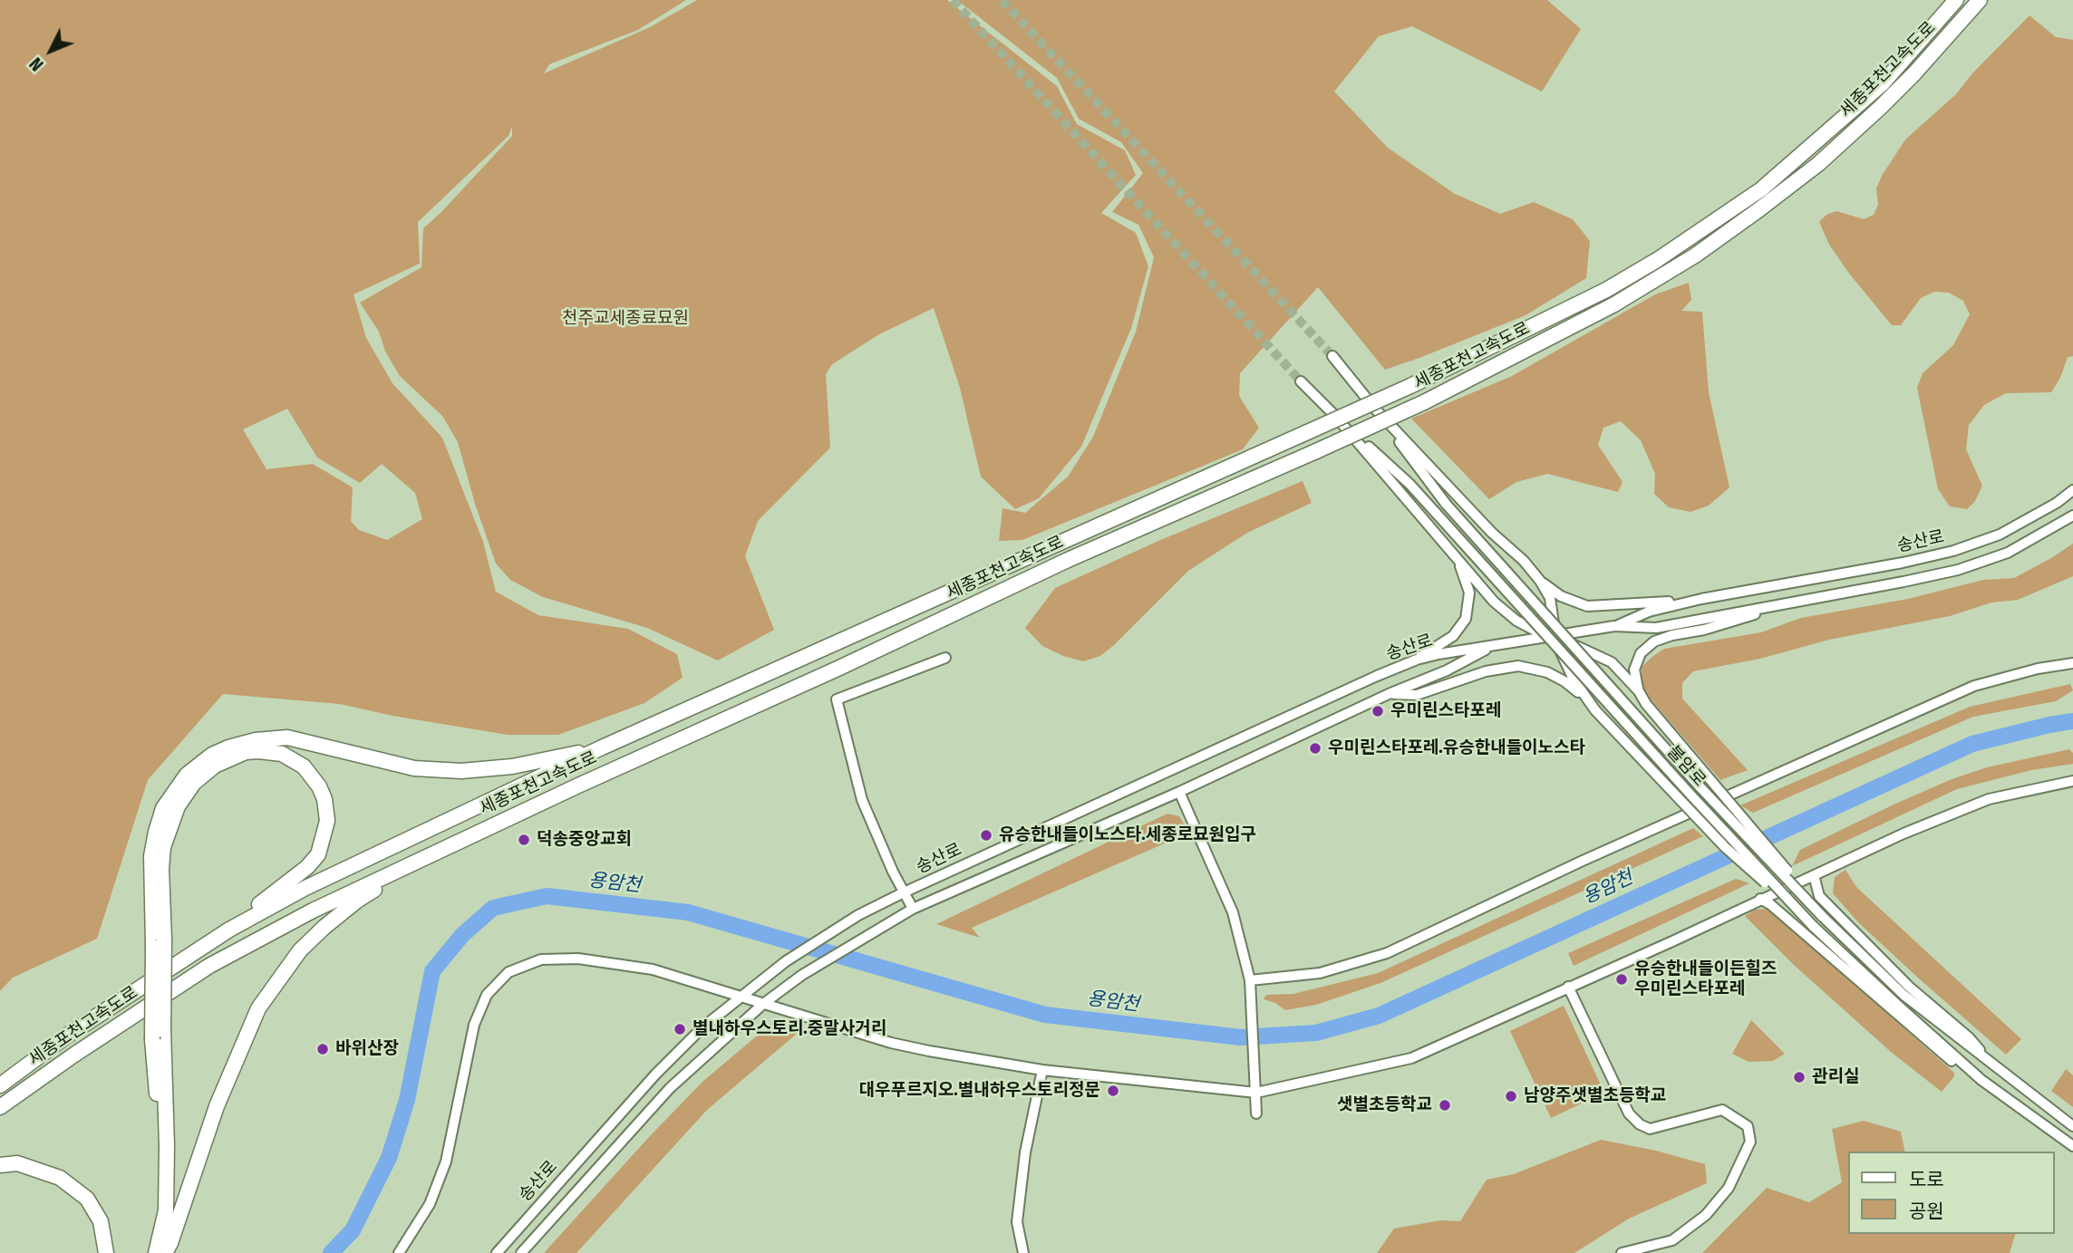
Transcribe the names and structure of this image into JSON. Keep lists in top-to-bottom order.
{
  "streets": {
    "highway": ["세종포천고속도로"],
    "street": ["송산로", "불암로"]
  },
  "water": ["용암천"],
  "parks": ["천주교세종료묘원"],
  "places": [
    "우미린스타포레",
    "우미린스타포레.유승한내들이노스타",
    "유승한내들이노스타.세종로묘원입구",
    "덕송중앙교회",
    "유승한내들이든힐즈 우미린스타포레",
    "별내하우스토리.중말사거리",
    "바위산장",
    "관리실",
    "대우푸르지오.별내하우스토리정문",
    "남양주샛별초등학교",
    "샛별초등학교"
  ],
  "legend": ["도로", "공원"],
  "north": "bottom left"
}
